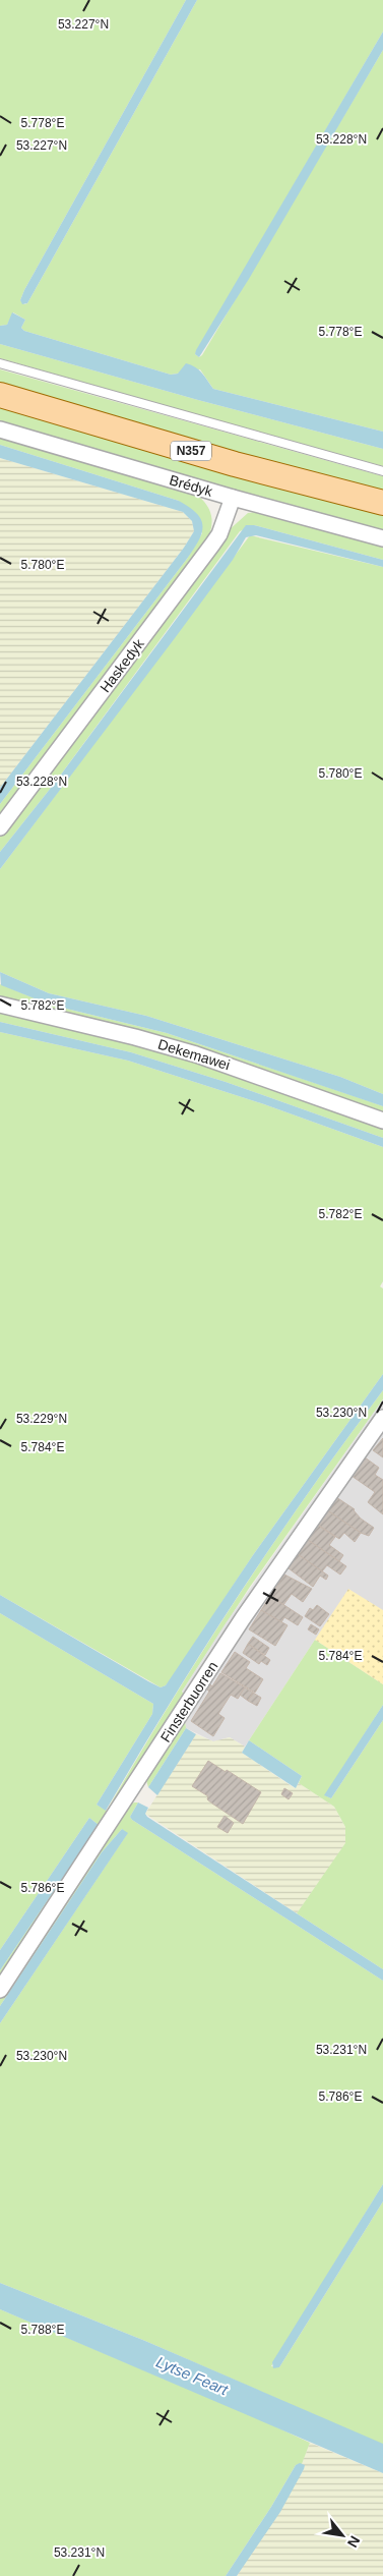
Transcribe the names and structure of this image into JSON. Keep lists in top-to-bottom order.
{
  "streets": {
    "main road": ["N357"],
    "street": [
      "Brédyk",
      "Haskedyk",
      "Dekemawei",
      "Finsterbuorren"
    ]
  },
  "crossings": [
    ["Brédyk", "Haskedyk"]
  ],
  "water": ["Lytse Feart"],
  "north": "bottom right",
  "coordinates": [
    "53.227°N",
    "5.778°E",
    "53.228°N",
    "5.780°E",
    "5.782°E",
    "53.230°N",
    "53.229°N",
    "5.784°E",
    "5.786°E",
    "53.231°N",
    "5.788°E"
  ]
}
